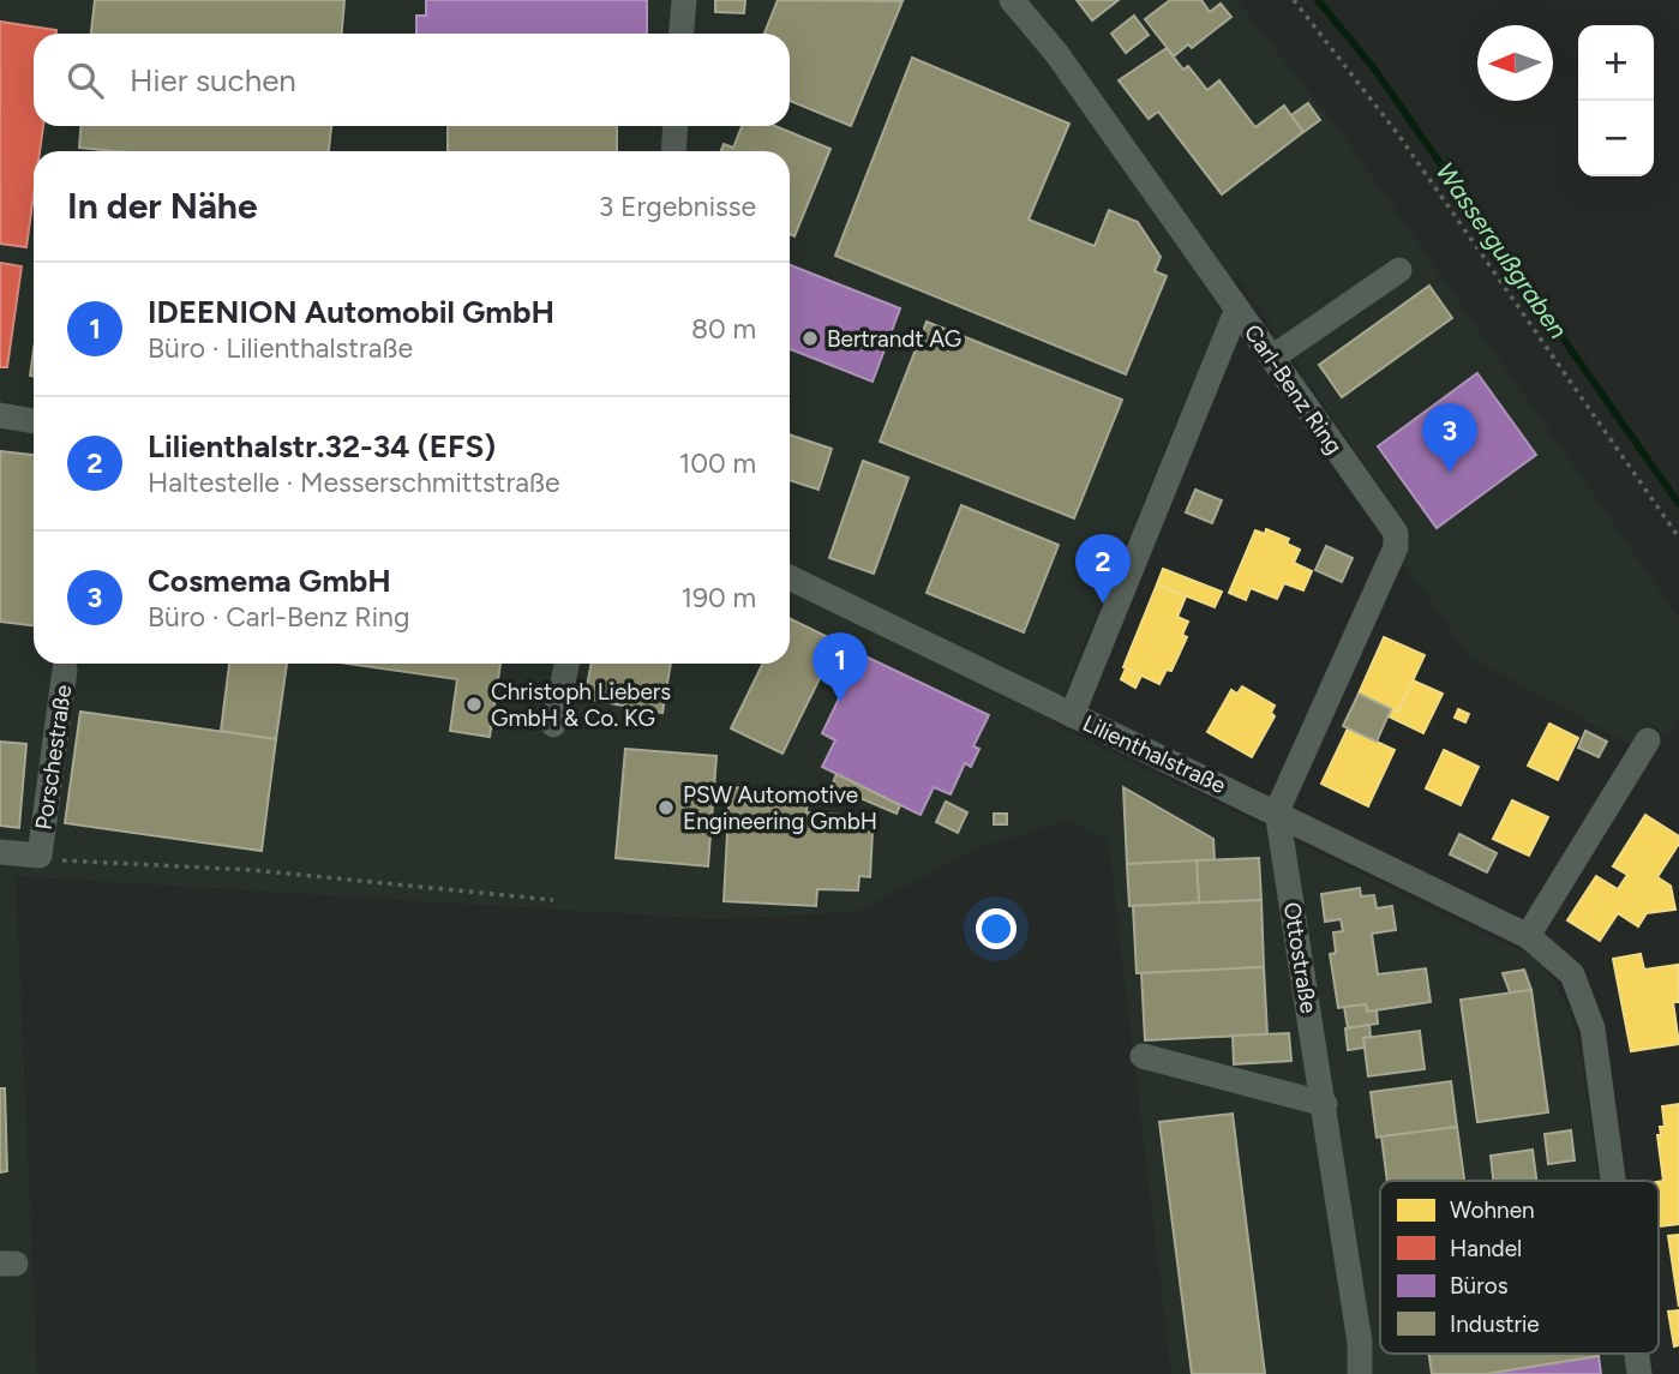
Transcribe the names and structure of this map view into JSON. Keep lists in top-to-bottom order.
{
  "streets": {
    "street": [
      "Carl-Benz Ring",
      "Lilienthalstraße",
      "Porschestraße",
      "Ottostraße"
    ]
  },
  "crossings": [
    ["Carl-Benz Ring", "Lilienthalstraße"],
    ["Carl-Benz Ring", "Ottostraße"],
    ["Lilienthalstraße", "Ottostraße"]
  ],
  "water": ["Wassergußgraben"],
  "places": ["Bertrandt AG", "Christoph Liebers GmbH & Co. KG", "PSW Automotive Engineering GmbH"],
  "legend": [
    "Wohnen",
    "Handel",
    "Büros",
    "Industrie"
  ],
  "north": "left",
  "page": {
    "map_buttons": ["+", "−"],
    "search": "Hier suchen",
    "heading": ["In der Nähe", "3 Ergebnisse"],
    "list": [
      {
        "mark": "1",
        "name": "IDEENION Automobil GmbH",
        "note": "Büro · Lilienthalstraße",
        "value": "80 m"
      },
      {
        "mark": "2",
        "name": "Lilienthalstr.32-34 (EFS)",
        "note": "Haltestelle · Messerschmittstraße",
        "value": "100 m"
      },
      {
        "mark": "3",
        "name": "Cosmema GmbH",
        "note": "Büro · Carl-Benz Ring",
        "value": "190 m"
      }
    ],
    "pins": ["3", "2", "1"]
  }
}
